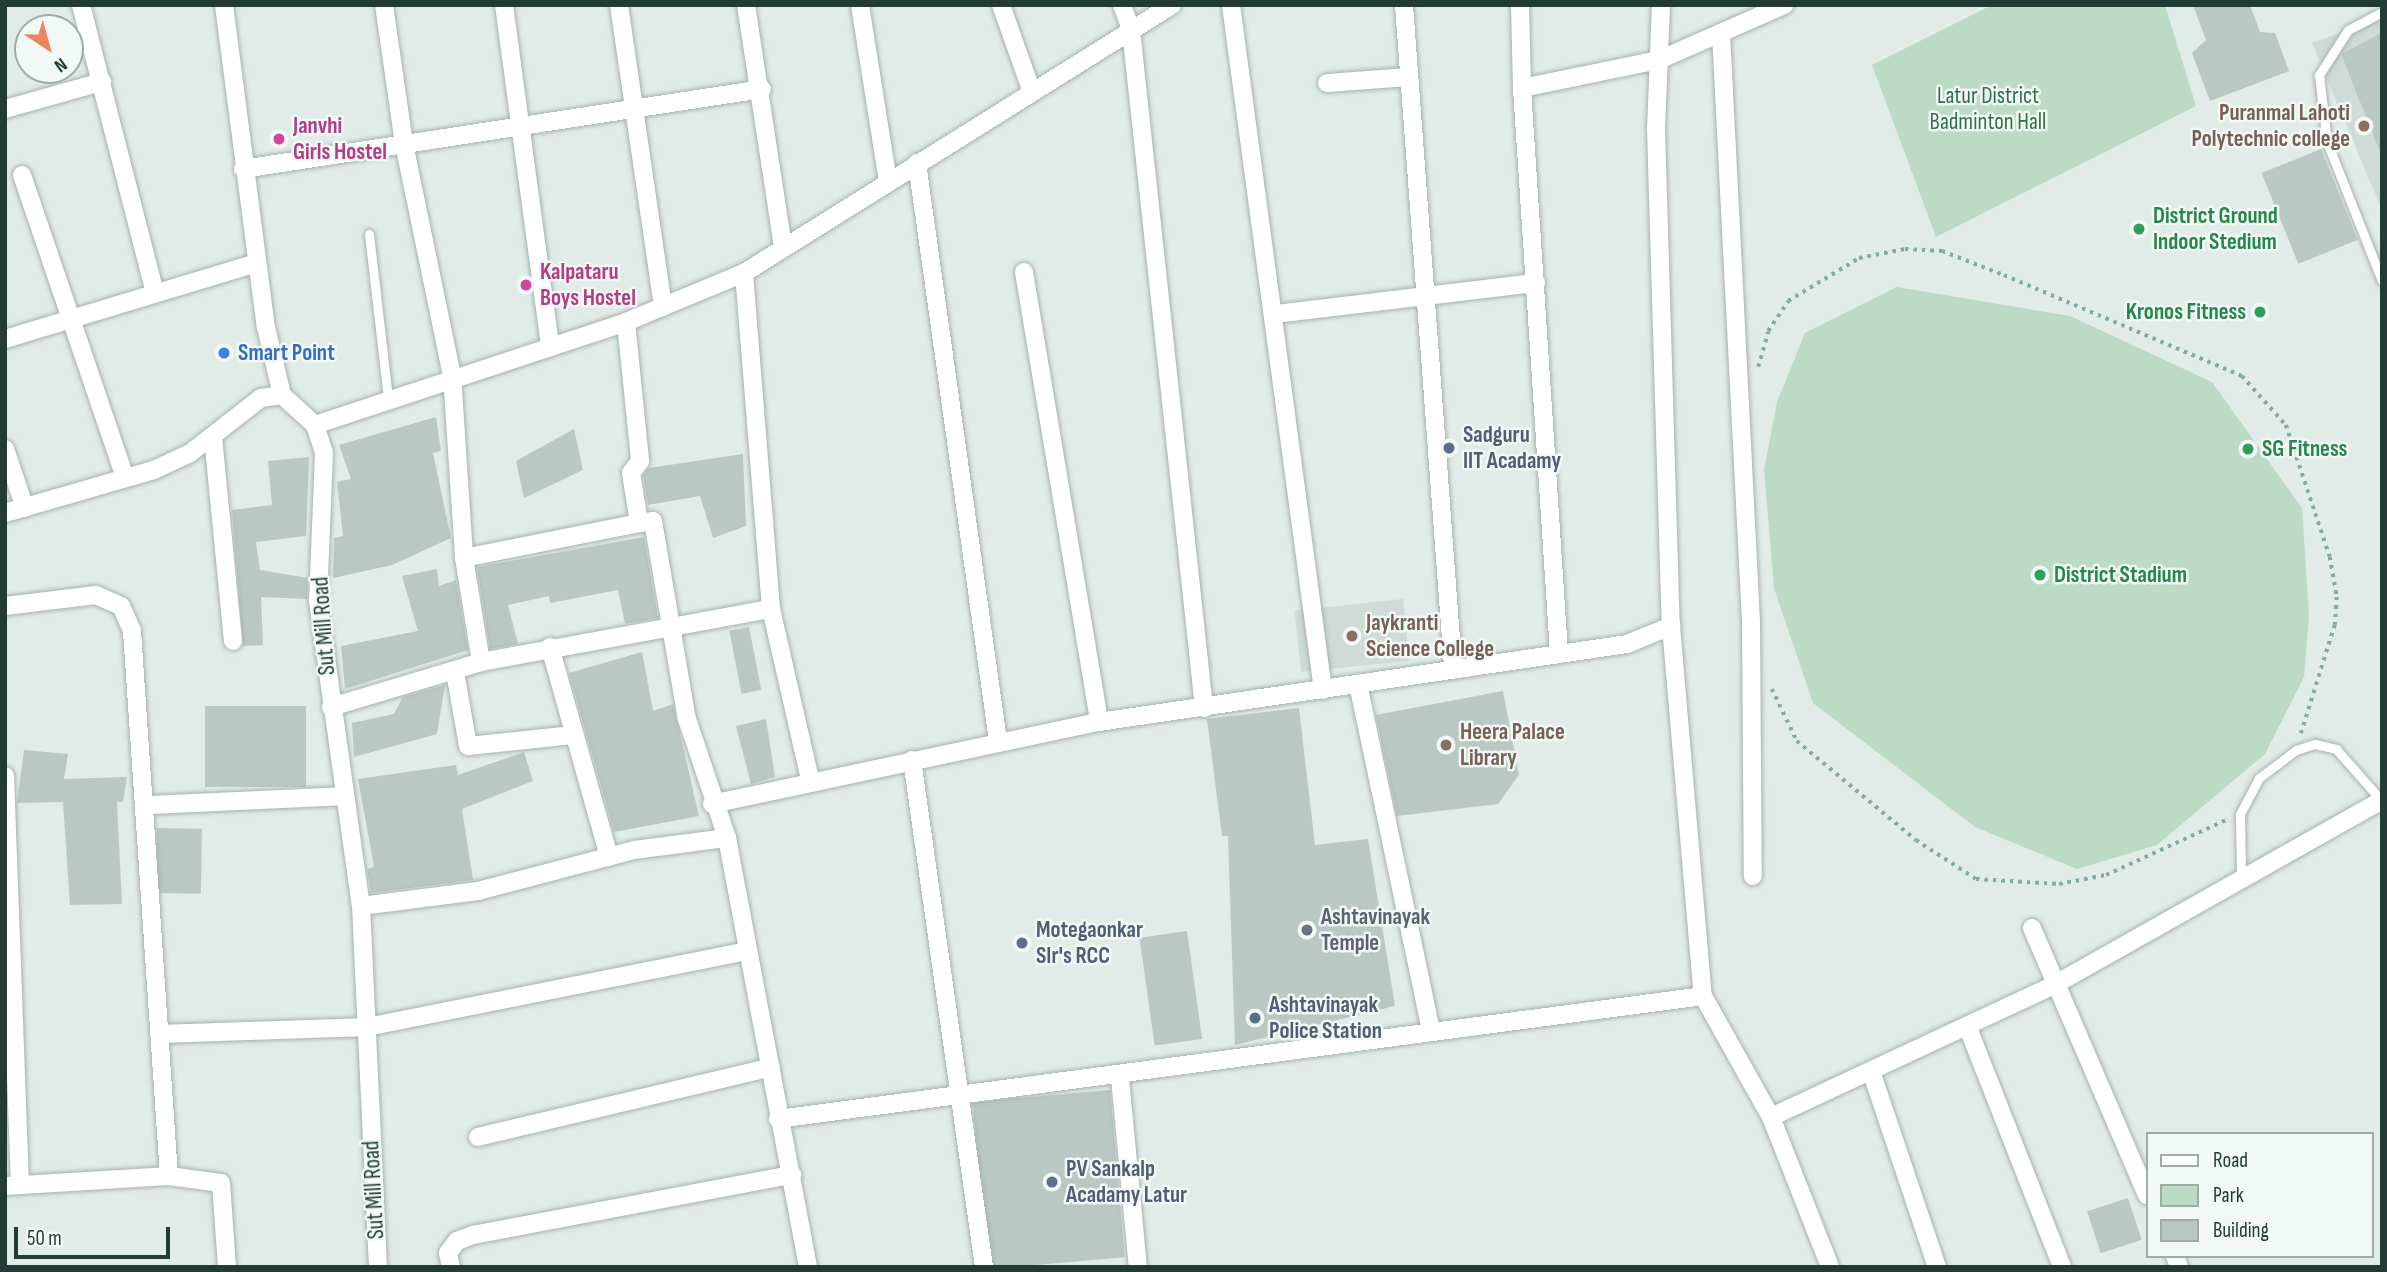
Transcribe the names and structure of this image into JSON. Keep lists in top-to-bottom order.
{
  "streets": {
    "street": ["Sut Mill Road"]
  },
  "parks": ["Latur District Badminton Hall"],
  "places": [
    "Puranmal Lahoti Polytechnic college",
    "Janvhi Girls Hostel",
    "District Ground Indoor Stedium",
    "Kalpataru Boys Hostel",
    "Kronos Fitness",
    "Smart Point",
    "Sadguru IIT Acadamy",
    "SG Fitness",
    "District Stadium",
    "Jaykranti Science College",
    "Heera Palace Library",
    "Ashtavinayak Temple",
    "Motegaonkar SIr's RCC",
    "Ashtavinayak Police Station",
    "PV Sankalp Acadamy Latur"
  ],
  "legend": ["Road", "Park", "Building"],
  "scale_bar": "50 m",
  "north": "bottom right"
}
